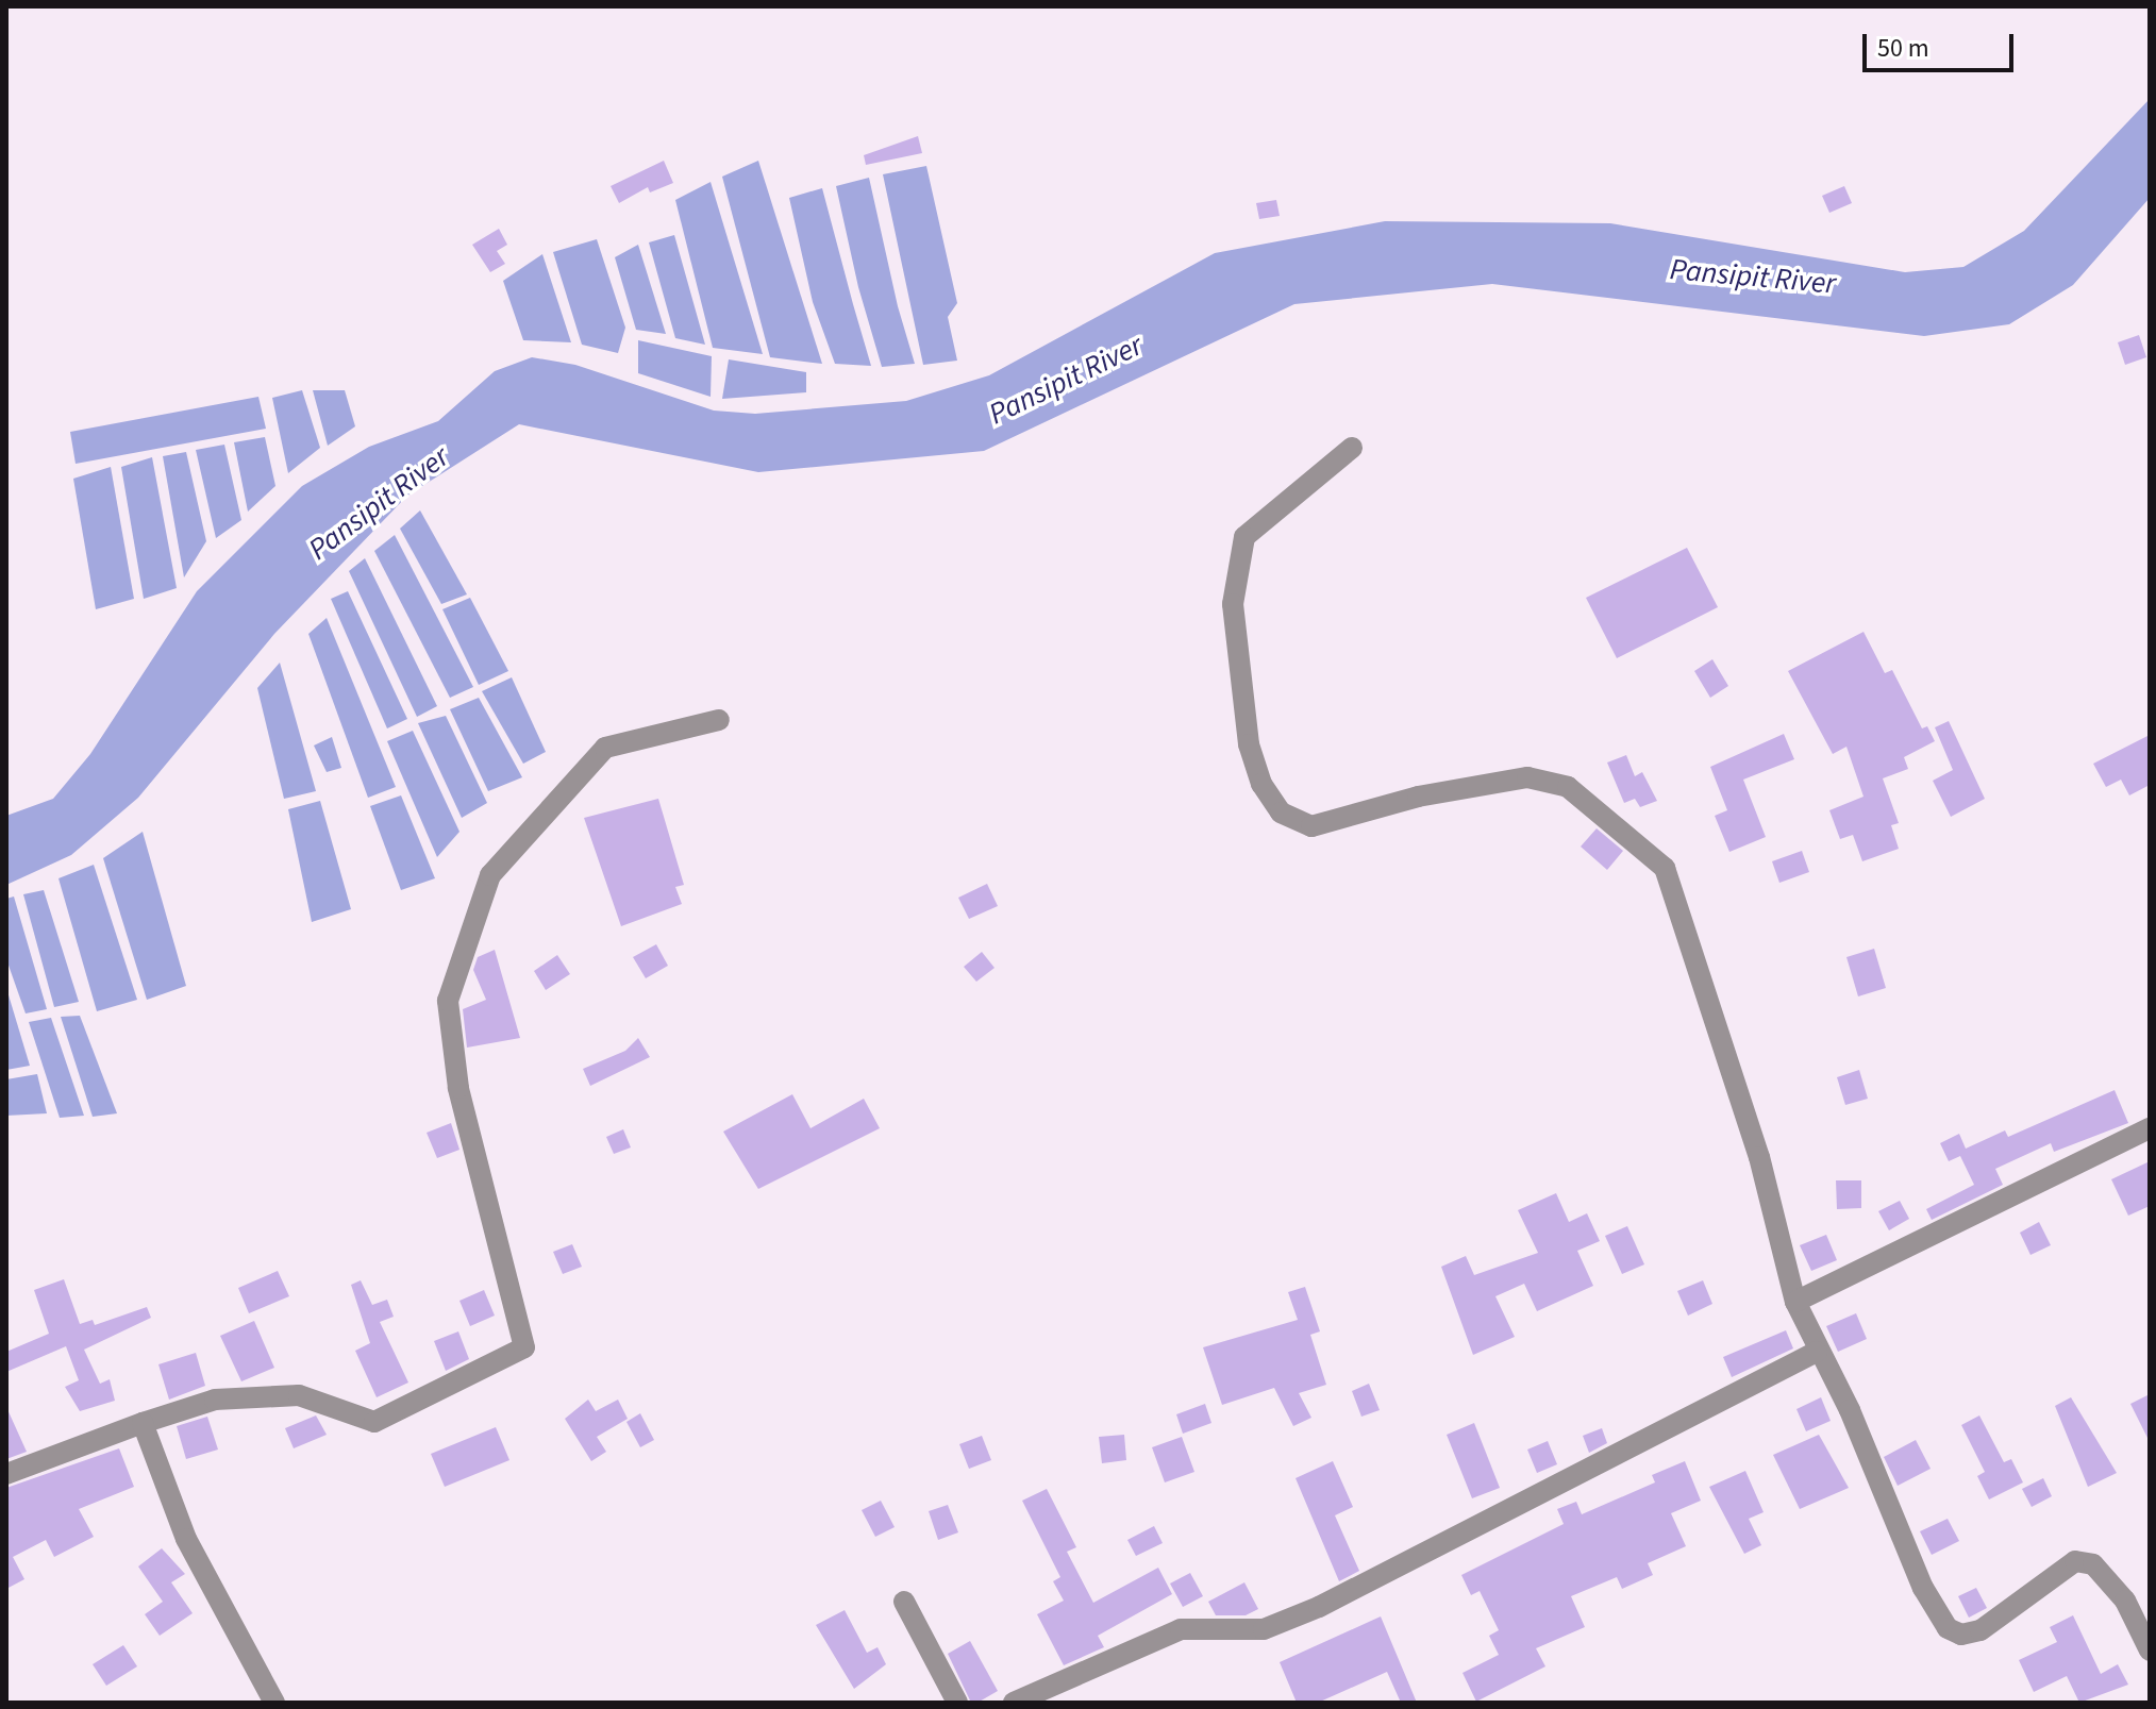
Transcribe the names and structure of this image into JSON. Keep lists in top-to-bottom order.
{
  "water": ["Pansipit River"],
  "scale_bar": "50 m"
}
